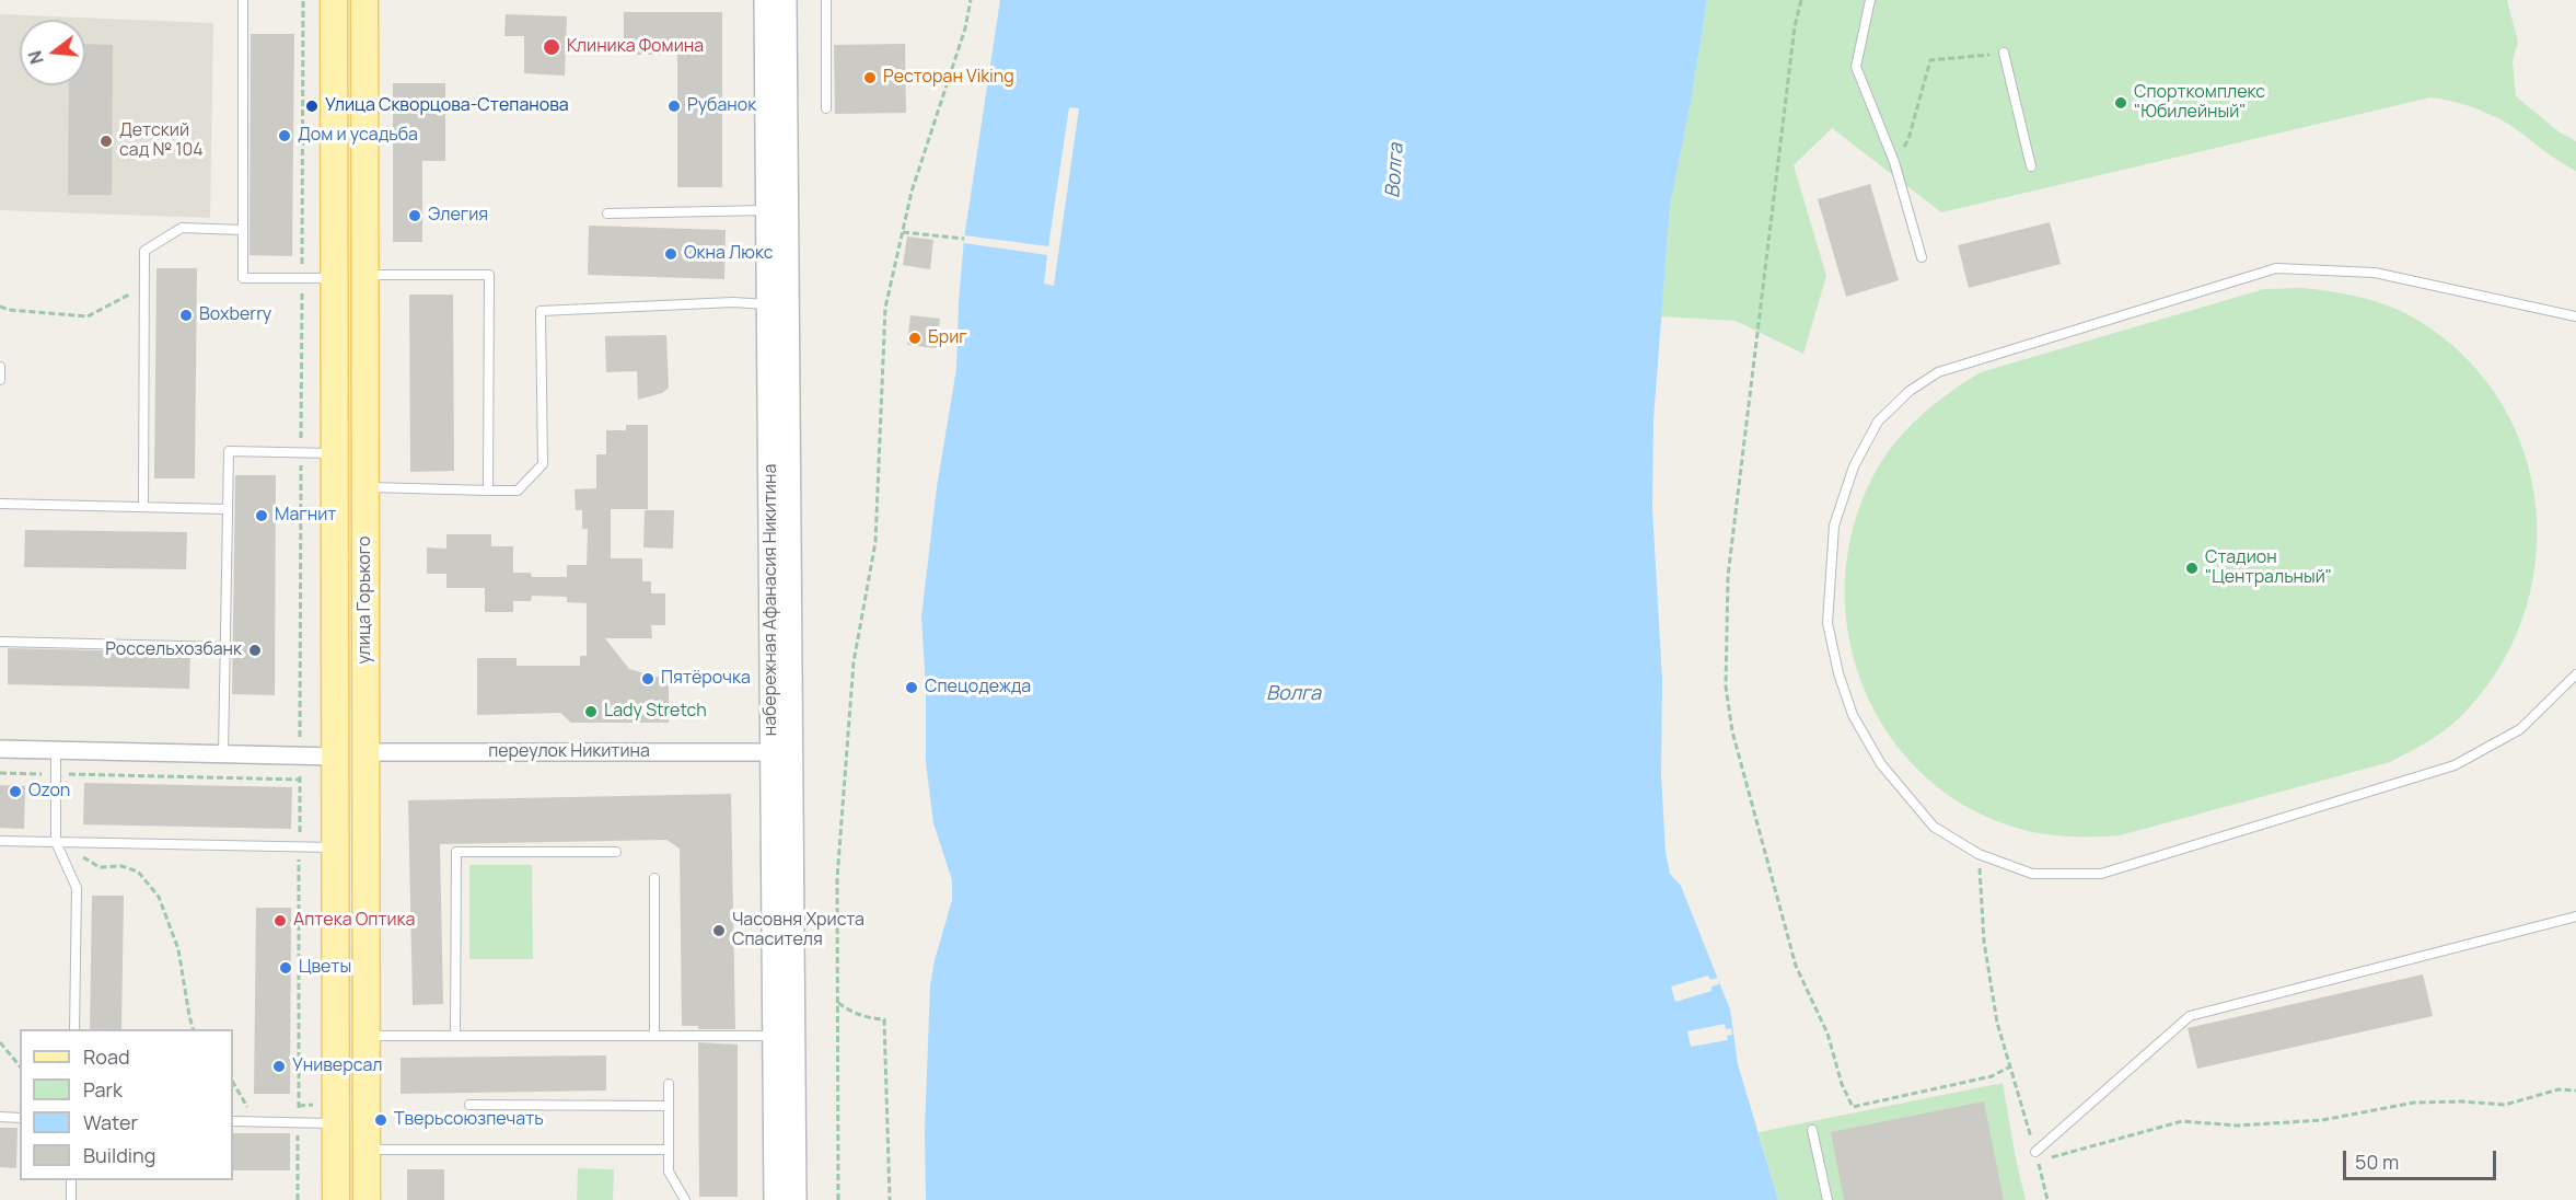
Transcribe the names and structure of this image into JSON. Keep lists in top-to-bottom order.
{
  "streets": {
    "main road": ["улица Горького", "набережная Афанасия Никитина"],
    "street": ["переулок Никитина"]
  },
  "crossings": [
    ["улица Горького", "переулок Никитина"],
    ["набережная Афанасия Никитина", "переулок Никитина"]
  ],
  "water": ["Волга"],
  "places": [
    "Клиника Фомина",
    "Ресторан Viking",
    "Спорткомплекс \"Юбилейный\"",
    "Улица Скворцова-Степанова",
    "Рубанок",
    "Дом и усадьба",
    "Детский сад № 104",
    "Элегия",
    "Окна Люкс",
    "Boxberry",
    "Бриг",
    "Магнит",
    "Стадион \"Центральный\"",
    "Россельхозбанк",
    "Пятёрочка",
    "Спецодежда",
    "Lady Stretch",
    "Ozon",
    "Аптека Оптика",
    "Часовня Христа Спасителя",
    "Цветы",
    "Универсал",
    "Тверьсоюзпечать"
  ],
  "legend": [
    "Road",
    "Park",
    "Water",
    "Building"
  ],
  "scale_bar": "50 m",
  "north": "left"
}
